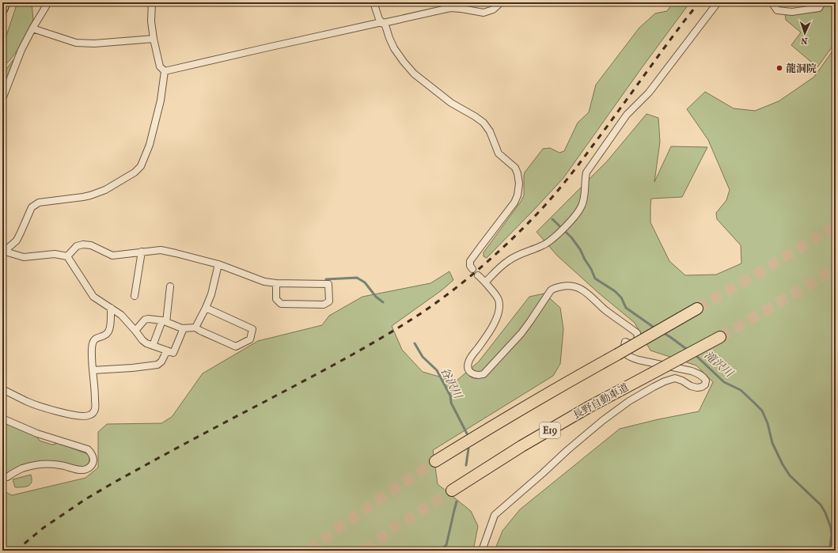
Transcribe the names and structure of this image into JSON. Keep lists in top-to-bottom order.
{
  "streets": {
    "highway": ["長野自動車道", "E19"]
  },
  "water": ["滝沢川", "谷沢川"],
  "places": ["龍洞院"],
  "north": "bottom"
}
